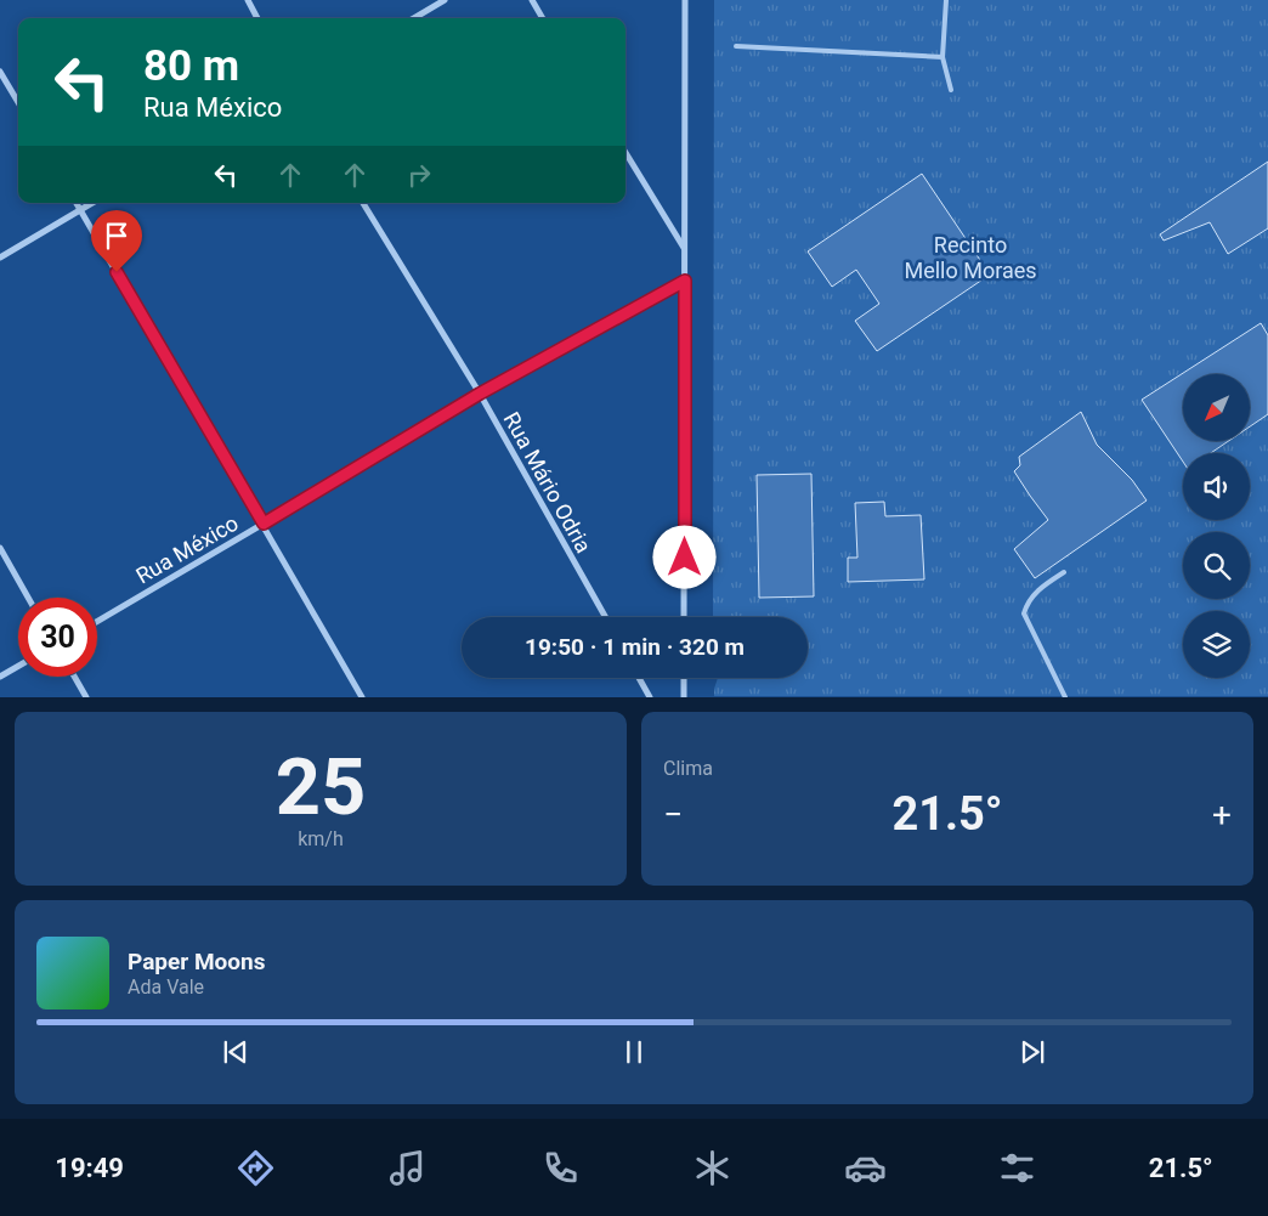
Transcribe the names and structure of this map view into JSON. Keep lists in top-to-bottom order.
{
  "streets": {
    "street": ["Rua Mário Odria", "Rua México"]
  },
  "crossings": [
    ["Rua Mário Odria", "Rua México"]
  ],
  "parks": ["Recinto Mello Moraes"],
  "north": "bottom left",
  "page": {
    "turn": ["80 m", "Rua México"],
    "limit": "30",
    "trip": "19:50 · 1 min · 320 m",
    "tile": [
      ["25", "km/h"],
      "Clima"
    ],
    "heat": ["−", "21.5°", "+"],
    "song": ["Paper Moons", "Ada Vale"],
    "tabs": ["19:49", "21.5°"]
  }
}
